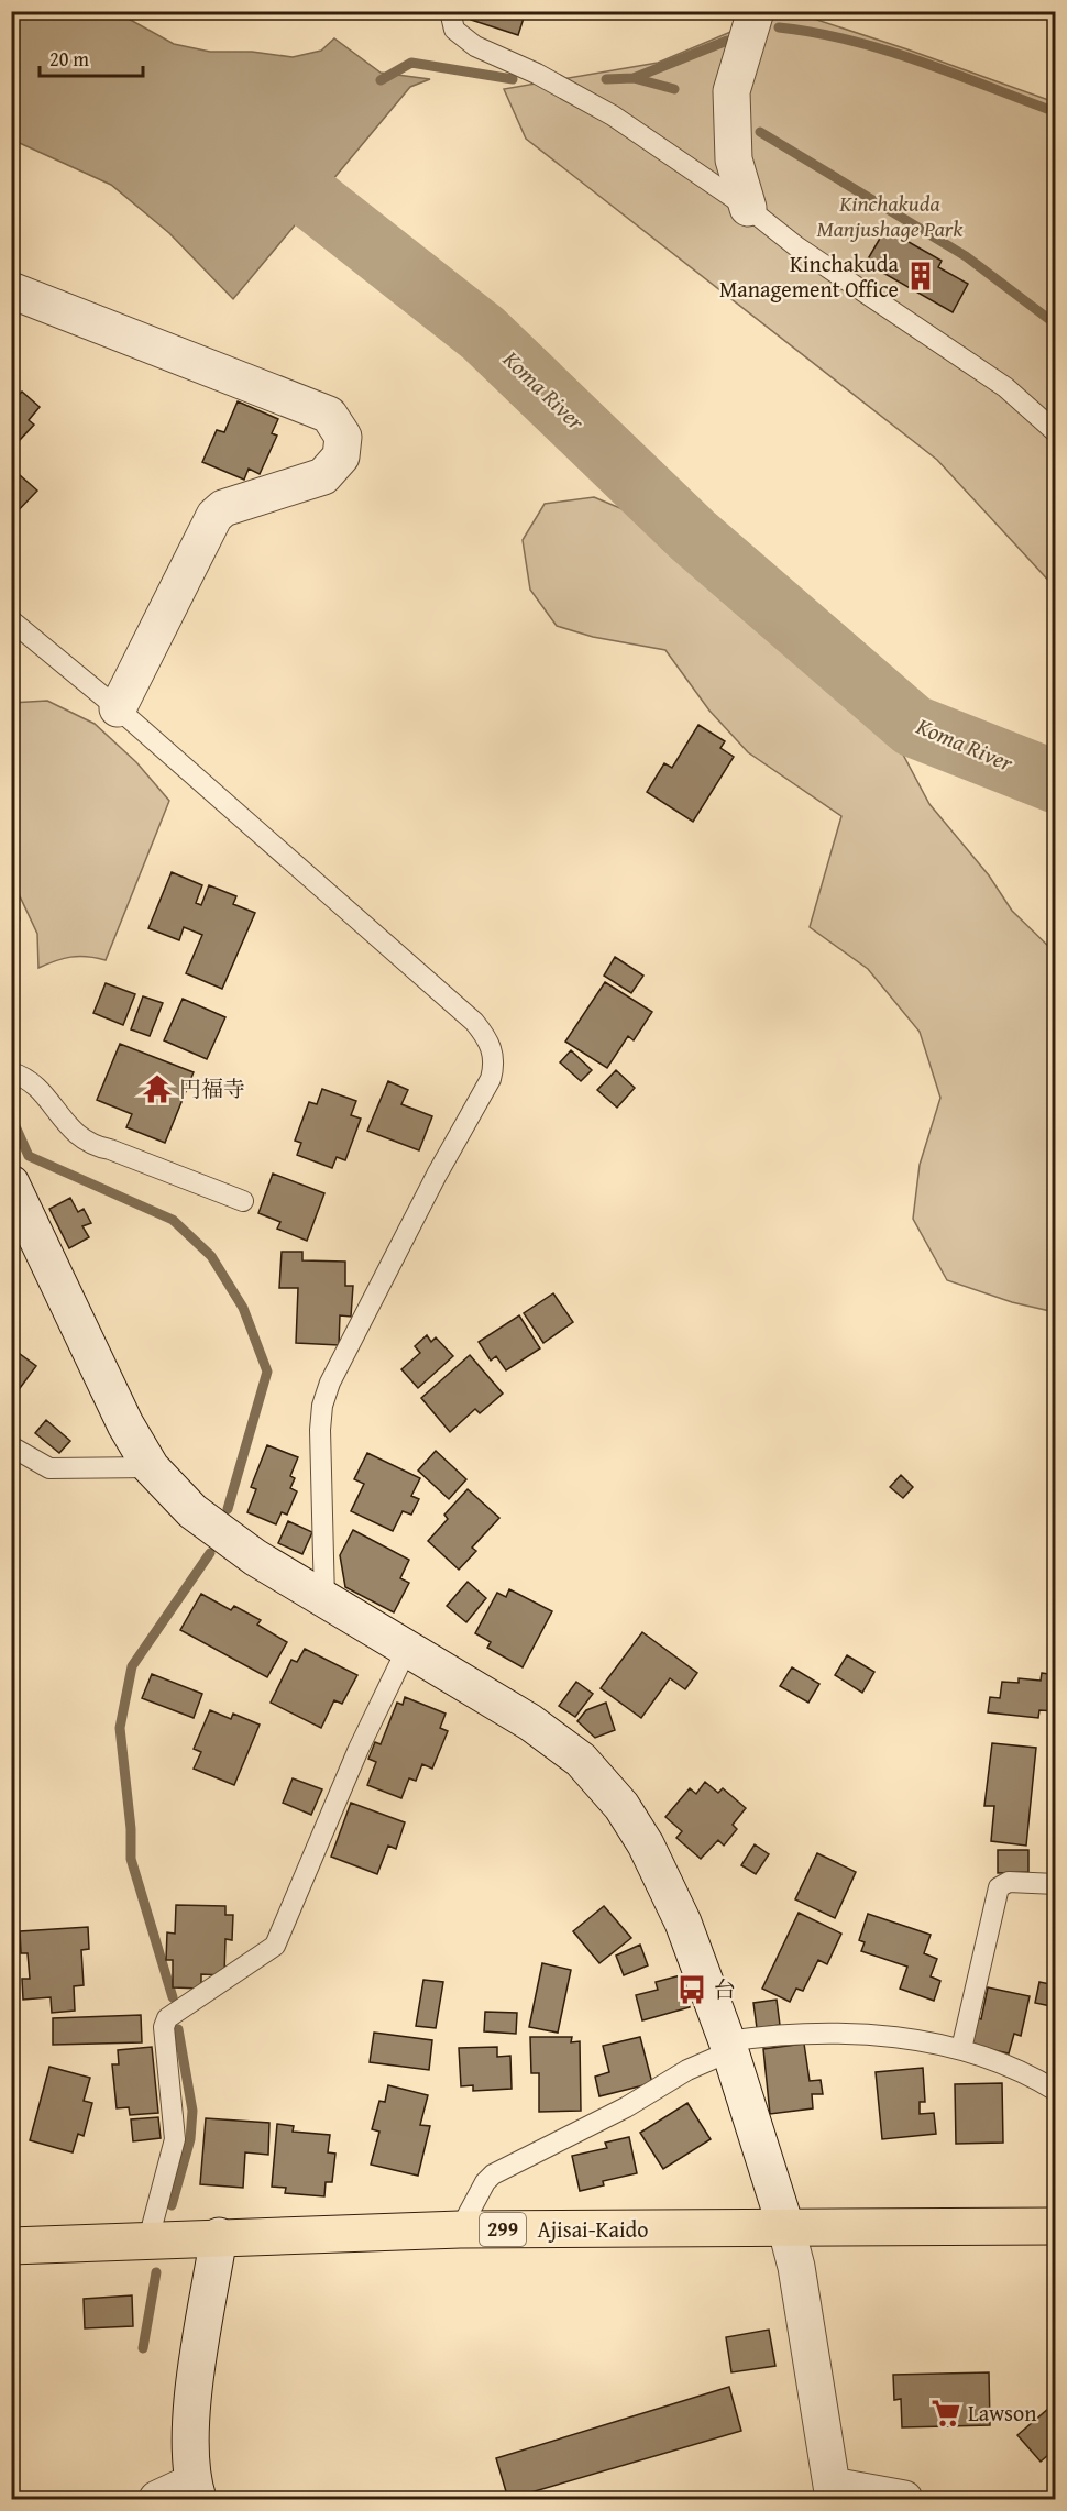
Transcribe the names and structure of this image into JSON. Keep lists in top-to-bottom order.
{
  "streets": {
    "highway": ["299", "Ajisai-Kaido"]
  },
  "water": ["Koma River"],
  "parks": ["Kinchakuda Manjushage Park"],
  "places": {
    "building": ["Kinchakuda Management Office"],
    "temple": ["円福寺"],
    "bus stop": ["台"],
    "supermarket": ["Lawson"]
  },
  "scale_bar": "20 m"
}
